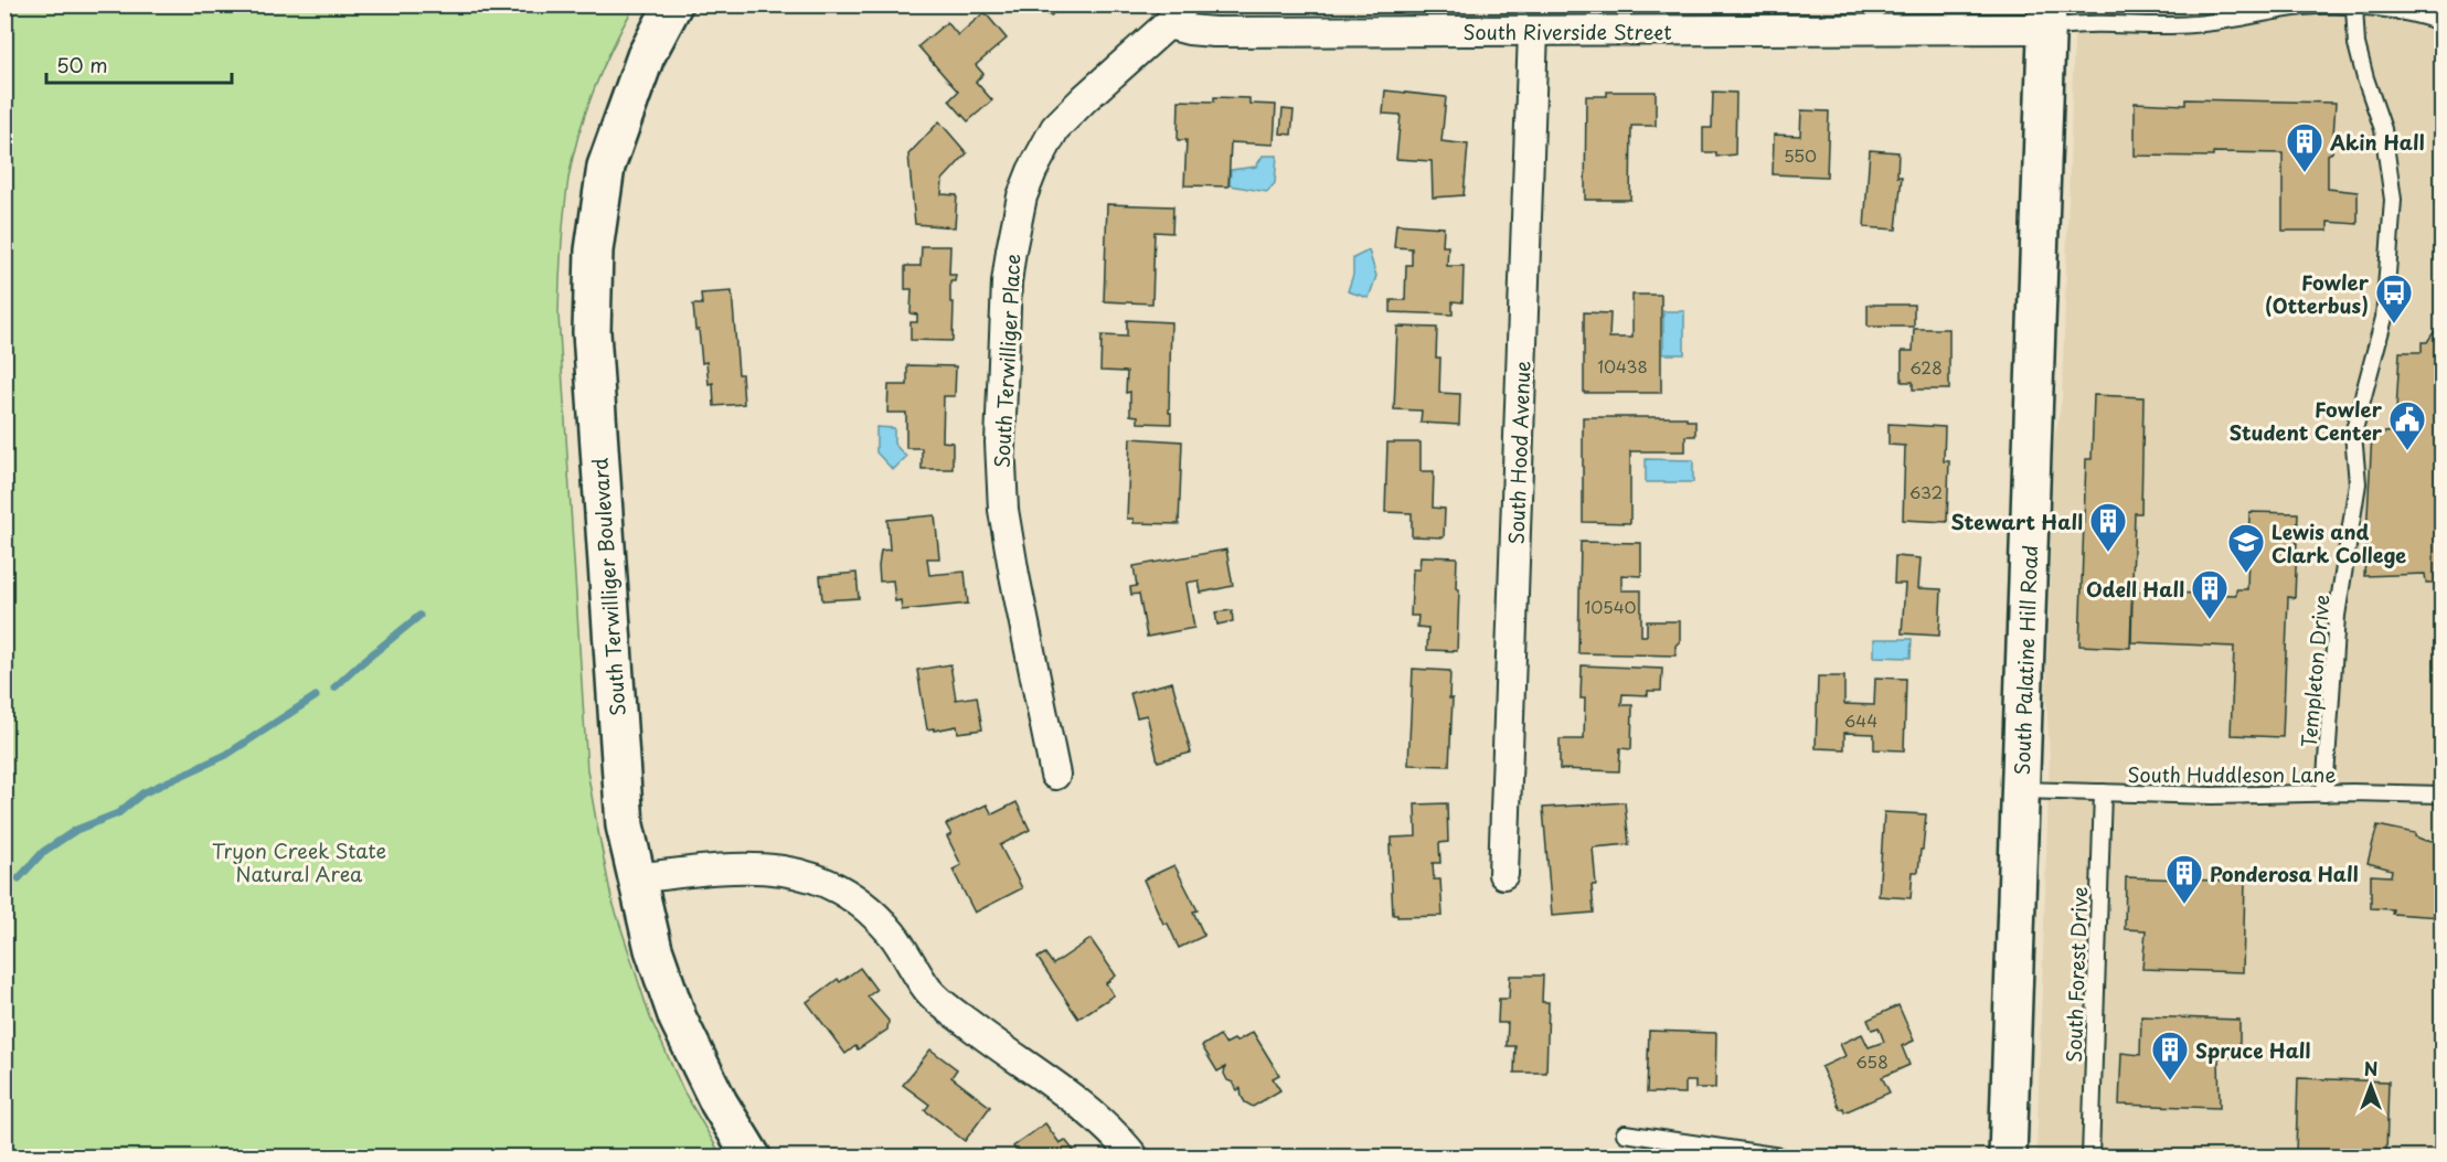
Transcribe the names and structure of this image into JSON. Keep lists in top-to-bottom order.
{
  "streets": {
    "main road": ["South Terwilliger Boulevard", "South Palatine Hill Road"],
    "street": ["South Riverside Street", "South Terwilliger Place", "South Hood Avenue"],
    "lane": ["Templeton Drive", "South Huddleson Lane", "South Forest Drive"]
  },
  "crossings": [
    ["South Riverside Street", "South Terwilliger Place"],
    ["South Riverside Street", "South Hood Avenue"],
    ["South Riverside Street", "South Palatine Hill Road"],
    ["South Palatine Hill Road", "South Huddleson Lane"],
    ["Templeton Drive", "South Huddleson Lane"],
    ["South Huddleson Lane", "South Forest Drive"]
  ],
  "parks": ["Tryon Creek State Natural Area"],
  "places": {
    "building": [
      "Akin Hall",
      "Stewart Hall",
      "Odell Hall",
      "Ponderosa Hall",
      "Spruce Hall"
    ],
    "bus stop": ["Fowler (Otterbus)"],
    "public building": ["Fowler Student Center"],
    "school or university": ["Lewis and Clark College"]
  },
  "house_numbers": [
    "550",
    "10438",
    "628",
    "632",
    "10540",
    "644",
    "658"
  ],
  "scale_bar": "50 m",
  "north": "top"
}
